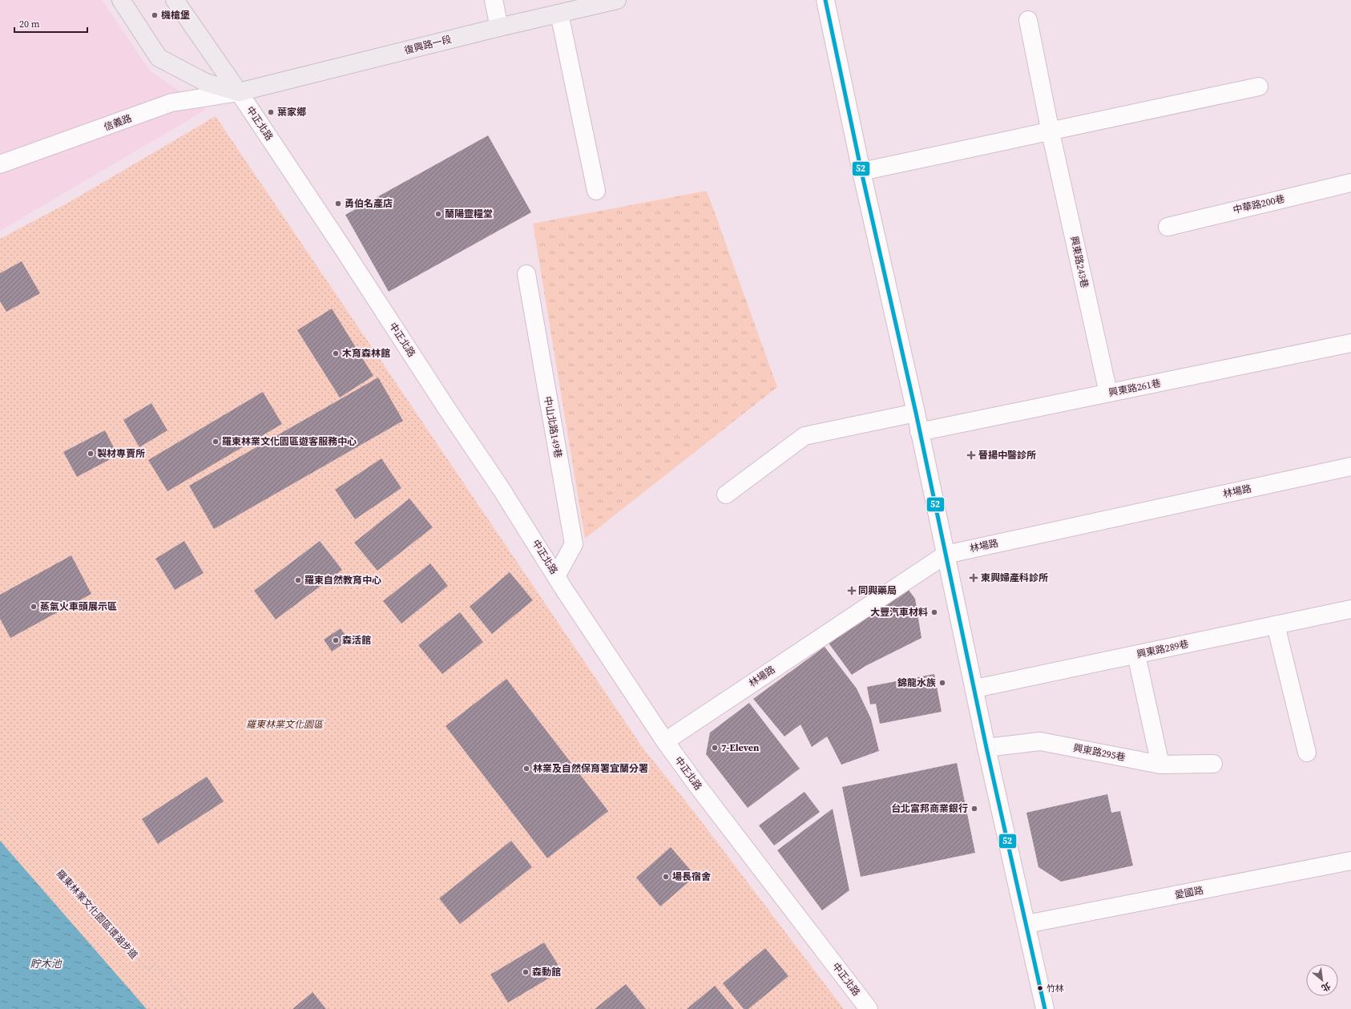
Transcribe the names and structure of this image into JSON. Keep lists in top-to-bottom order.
{
  "streets": {
    "main road": ["復興路一段", "中正北路"],
    "street": [
      "信義路",
      "中華路200巷",
      "興東路243巷",
      "興東路261巷",
      "中山北路149巷",
      "林場路",
      "興東路289巷",
      "興東路295巷",
      "愛國路"
    ],
    "path": ["羅東林業文化園區環湖步道"]
  },
  "crossings": [
    ["復興路一段", "信義路"],
    ["復興路一段", "中正北路"],
    ["信義路", "中正北路"],
    ["中正北路", "中山北路149巷"],
    ["中正北路", "林場路"],
    ["興東路243巷", "興東路261巷"]
  ],
  "water": ["貯木池"],
  "parks": ["羅東林業文化園區"],
  "places": {
    "other": [
      "機槍堡",
      "葉家鄉",
      "勇伯名產店",
      "蘭陽靈糧堂",
      "木育森林館",
      "羅東林業文化園區遊客服務中心",
      "製材專賣所",
      "羅東自然教育中心",
      "蒸氣火車頭展示區",
      "大豐汽車材料",
      "森活館",
      "錦龍水族",
      "7-Eleven",
      "林業及自然保育署宜蘭分署",
      "台北富邦商業銀行",
      "場長宿舍",
      "森動館",
      "竹林"
    ],
    "health": ["晉揚中醫診所", "東興婦產科診所", "同興藥局"]
  },
  "lines": ["transit line 52"],
  "scale_bar": "20 m",
  "north": "bottom right"
}
